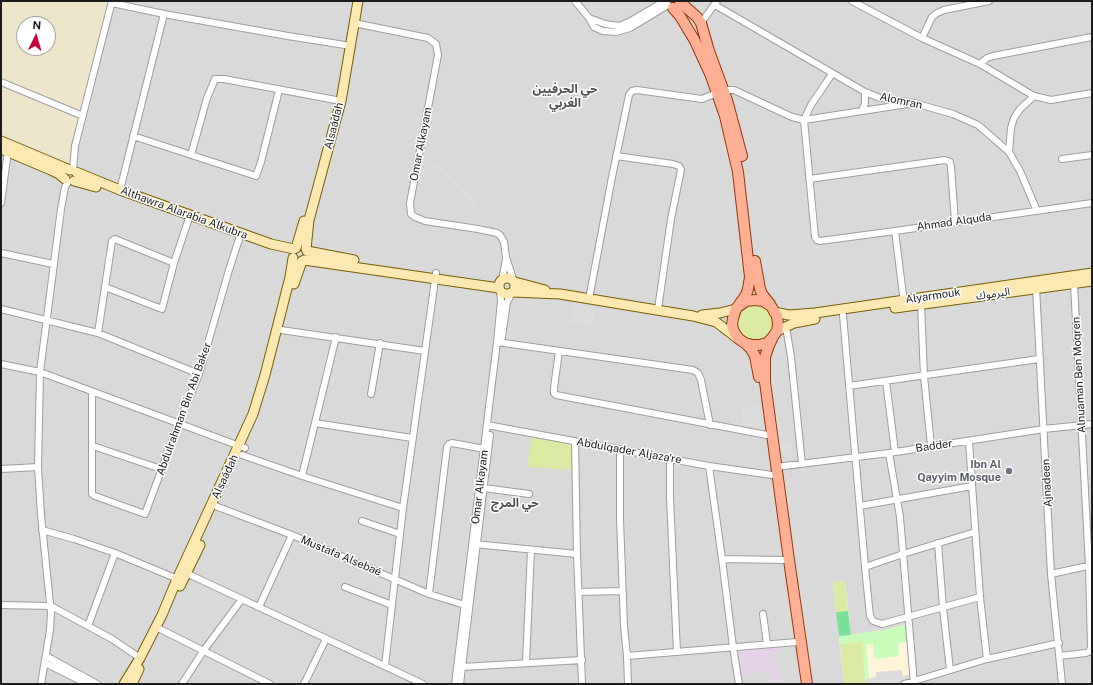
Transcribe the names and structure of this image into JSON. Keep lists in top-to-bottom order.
{
  "streets": {
    "street": [
      "Alomran",
      "Alsaádah",
      "Omar Alkayam",
      "Althawra Alarabia Alkubra",
      "Ahmad Alquda",
      "اليرموك",
      "Alyarmouk",
      "Alnuaman Ben Moqren",
      "Abdulrahman Bin Abi Baker",
      "Badder",
      "Abdulqader Aljaza're",
      "Ajnadeen",
      "Mustafa Alsebaé"
    ]
  },
  "crossings": [
    ["Alomran", "Ahmad Alquda"],
    ["Alsaádah", "Omar Alkayam"],
    ["Alsaádah", "Althawra Alarabia Alkubra"],
    ["Alsaádah", "Mustafa Alsebaé"],
    ["Omar Alkayam", "Abdulqader Aljaza're"],
    ["Omar Alkayam", "Mustafa Alsebaé"],
    ["Althawra Alarabia Alkubra", "Abdulrahman Bin Abi Baker"],
    ["اليرموك", "Alyarmouk"],
    ["اليرموك", "Alnuaman Ben Moqren"],
    ["اليرموك", "Ajnadeen"],
    ["Alyarmouk", "Ajnadeen"],
    ["Alnuaman Ben Moqren", "Badder"],
    ["Alnuaman Ben Moqren", "Ajnadeen"],
    ["Badder", "Abdulqader Aljaza're"],
    ["Badder", "Ajnadeen"]
  ],
  "districts": ["حي الحرفيين الغربي", "حي المرج"],
  "places": ["Ibn Al Qayyim Mosque"],
  "north": "top"
}
